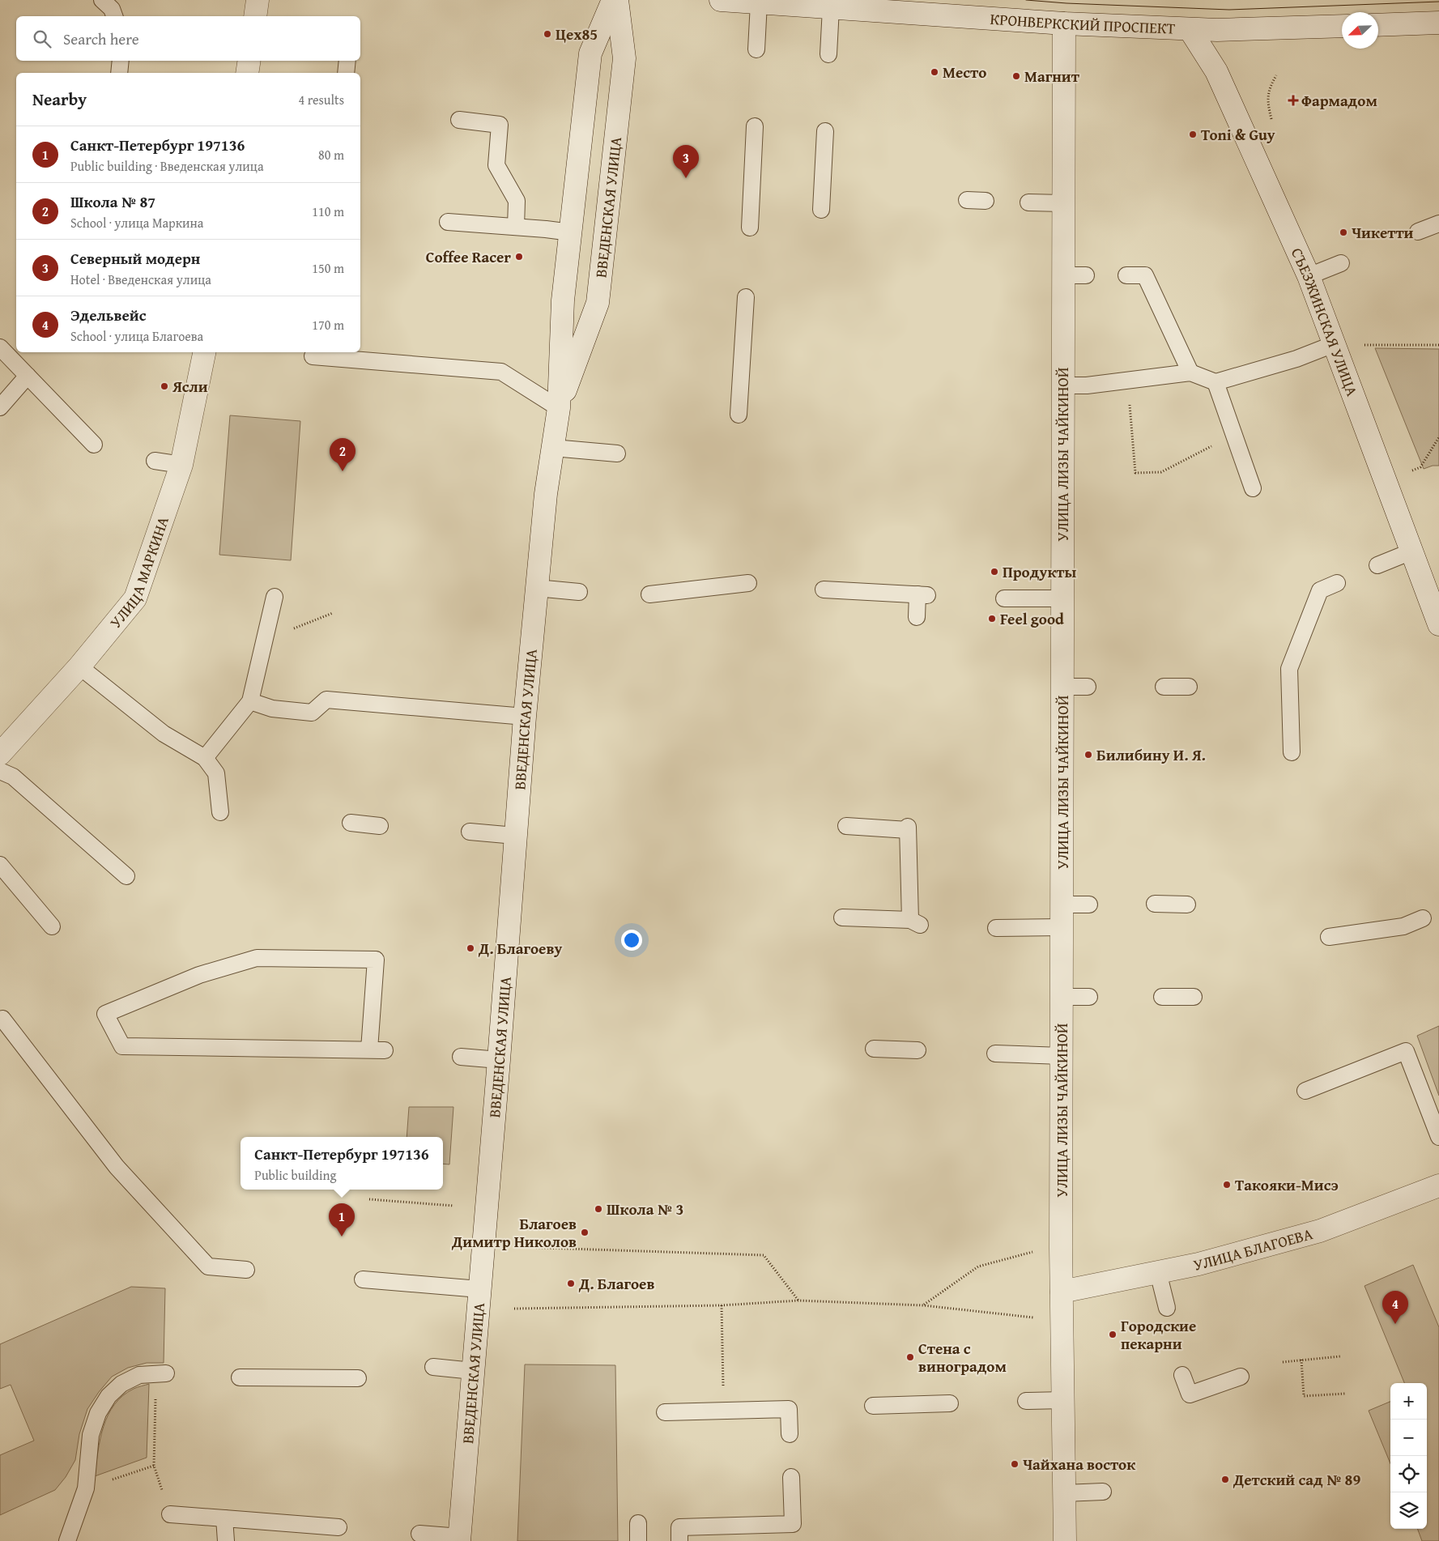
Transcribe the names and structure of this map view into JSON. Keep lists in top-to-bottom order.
{
  "streets": {
    "street": [
      "КРОНВЕРКСКИЙ ПРОСПЕКТ",
      "ВВЕДЕНСКАЯ УЛИЦА",
      "СЪЕЗЖИНСКАЯ УЛИЦА",
      "УЛИЦА ЛИЗЫ ЧАЙКИНОЙ",
      "УЛИЦА МАРКИНА",
      "УЛИЦА БЛАГОЕВА"
    ]
  },
  "crossings": [
    ["КРОНВЕРКСКИЙ ПРОСПЕКТ", "СЪЕЗЖИНСКАЯ УЛИЦА"],
    ["КРОНВЕРКСКИЙ ПРОСПЕКТ", "УЛИЦА ЛИЗЫ ЧАЙКИНОЙ"],
    ["УЛИЦА ЛИЗЫ ЧАЙКИНОЙ", "УЛИЦА БЛАГОЕВА"]
  ],
  "places": {
    "other": [
      "Цех85",
      "Место",
      "Магнит",
      "Toni & Guy",
      "Чикетти",
      "Coffee Racer",
      "Ясли",
      "Продукты",
      "Feel good",
      "Билибину И. Я.",
      "Д. Благоеву",
      "Такояки-Мисэ",
      "Школа № 3",
      "Благоев Димитр Николов",
      "Д. Благоев",
      "Городские пекарни",
      "Стена с виноградом",
      "Чайхана восток",
      "Детский сад № 89"
    ],
    "health": ["Фармадом"]
  },
  "north": "bottom left",
  "page": {
    "search": "Search here",
    "heading": ["Nearby", "4 results"],
    "list": [
      {
        "mark": "1",
        "name": "Санкт-Петербург 197136",
        "note": "Public building · Введенская улица",
        "value": "80 m"
      },
      {
        "mark": "2",
        "name": "Школа № 87",
        "note": "School · улица Маркина",
        "value": "110 m"
      },
      {
        "mark": "3",
        "name": "Северный модерн",
        "note": "Hotel · Введенская улица",
        "value": "150 m"
      },
      {
        "mark": "4",
        "name": "Эдельвейс",
        "note": "School · улица Благоева",
        "value": "170 m"
      }
    ],
    "pins": [
      "3",
      "2",
      "1",
      "4"
    ],
    "popup": ["Санкт-Петербург 197136", "Public building"],
    "map_buttons": ["+", "−"]
  }
}
